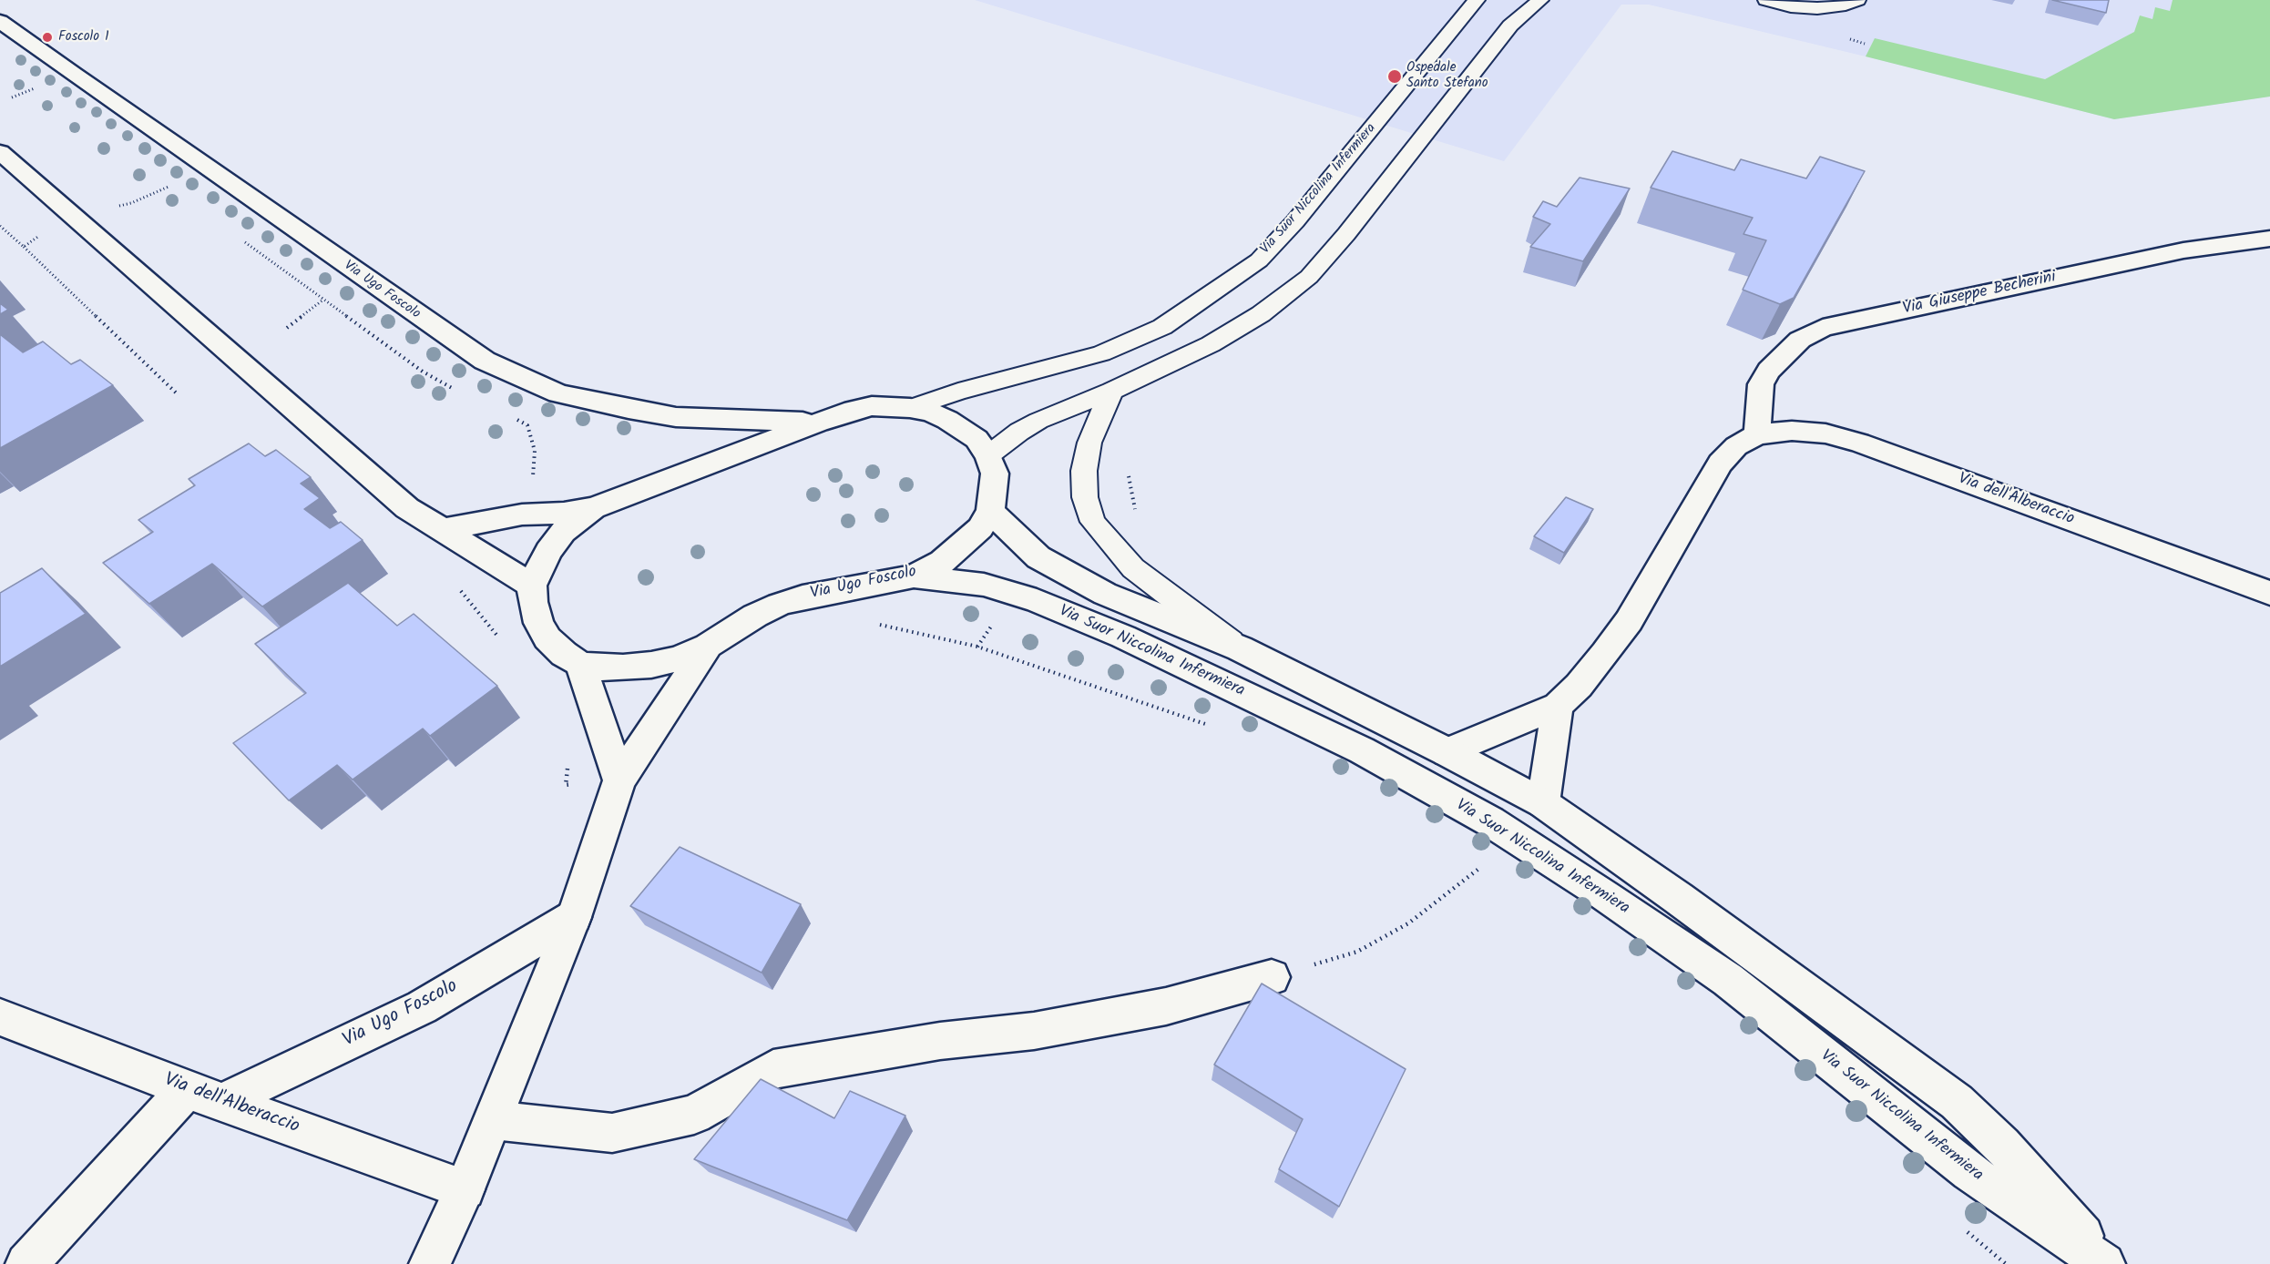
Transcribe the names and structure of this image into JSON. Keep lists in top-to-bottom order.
{
  "streets": {
    "street": [
      "Via Suor Niccolina Infermiera",
      "Via Ugo Foscolo",
      "Via Giuseppe Becherini",
      "Via dell'Alberaccio"
    ]
  },
  "crossings": [
    ["Via Suor Niccolina Infermiera", "Via Ugo Foscolo"],
    ["Via Ugo Foscolo", "Via dell'Alberaccio"],
    ["Via Giuseppe Becherini", "Via dell'Alberaccio"]
  ],
  "places": ["Foscolo 1", "Ospedale Santo Stefano"]
}
